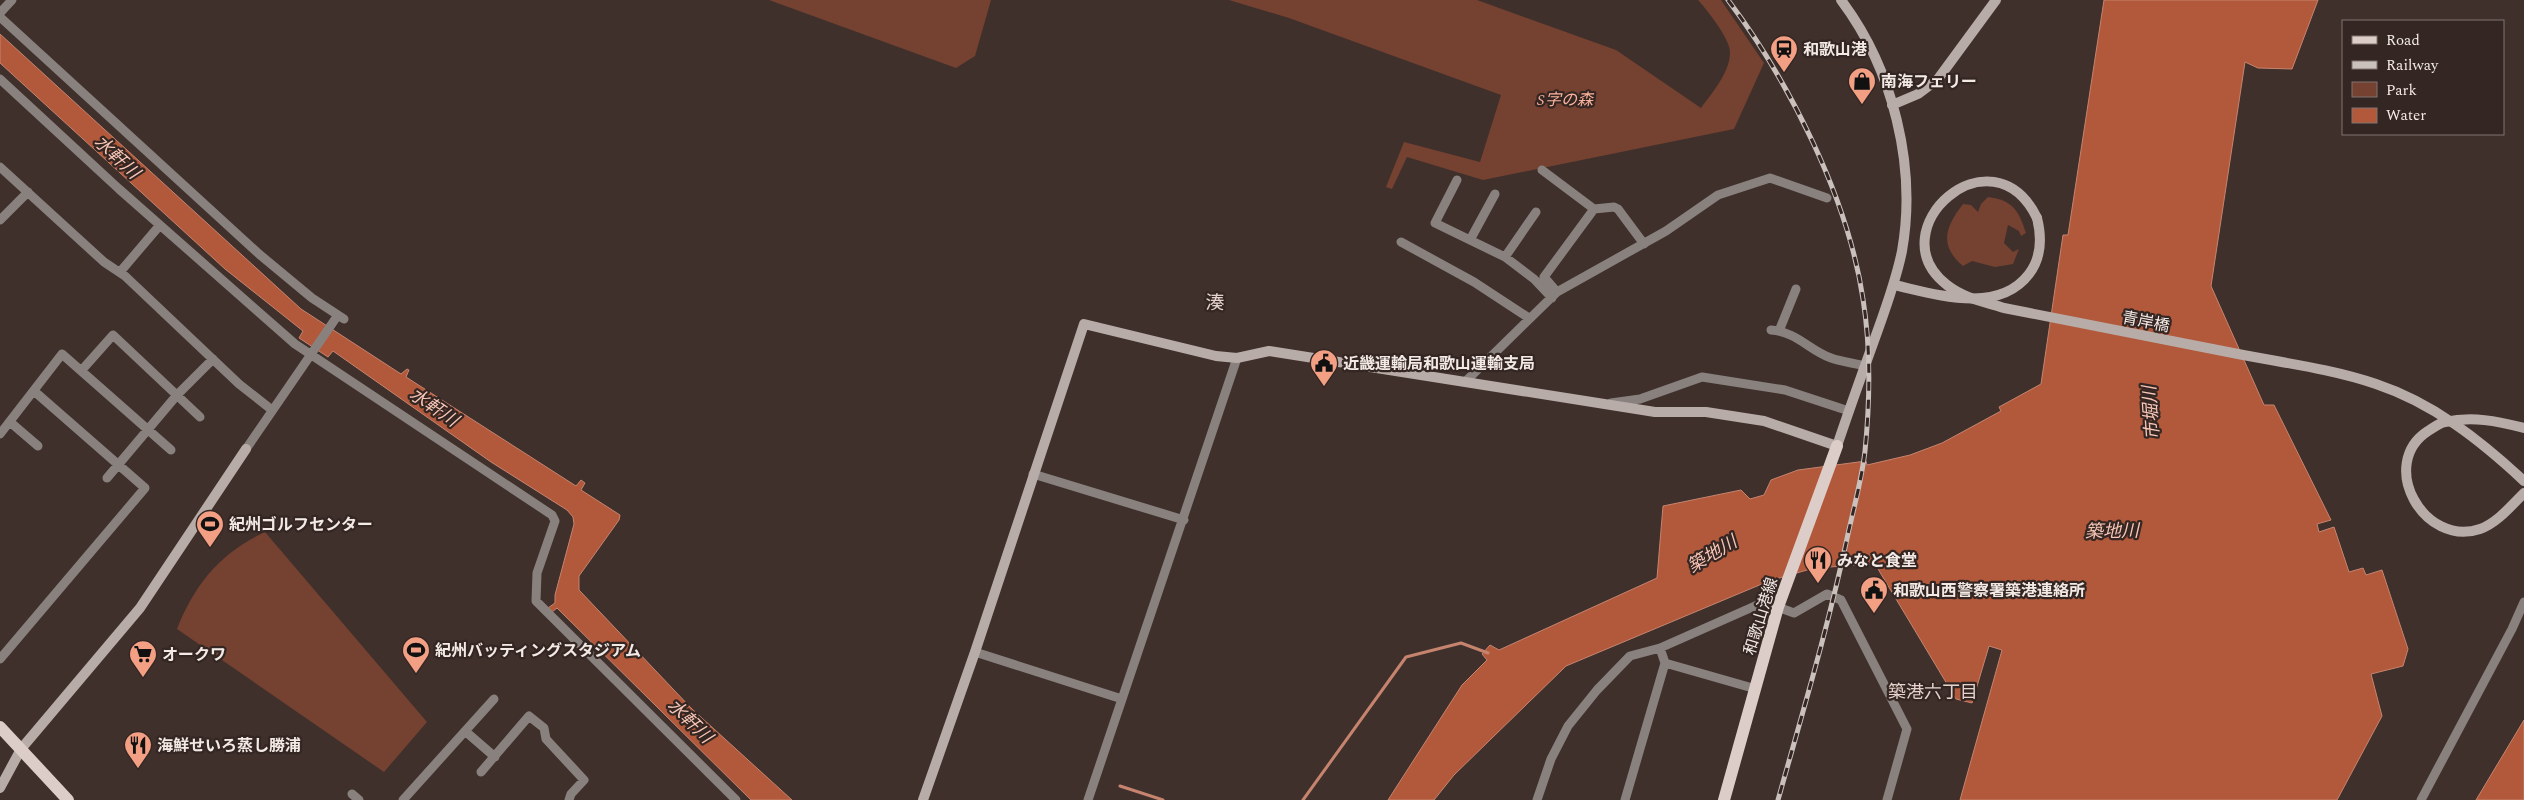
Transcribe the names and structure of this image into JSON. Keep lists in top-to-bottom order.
{
  "streets": {
    "main road": ["和歌山港線"],
    "street": ["青岸橋"]
  },
  "districts": ["湊", "築港六丁目"],
  "water": ["水軒川", "市堀川", "築地川"],
  "parks": ["S字の森"],
  "places": {
    "station": ["和歌山港"],
    "shop": ["南海フェリー"],
    "public building": ["近畿運輸局和歌山運輸支局", "和歌山西警察署築港連絡所"],
    "sports": ["紀州ゴルフセンター", "紀州バッティングスタジアム"],
    "restaurant": ["みなと食堂", "海鮮せいろ蒸し勝浦"],
    "supermarket": ["オークワ"]
  },
  "legend": [
    "Road",
    "Railway",
    "Park",
    "Water"
  ]
}
